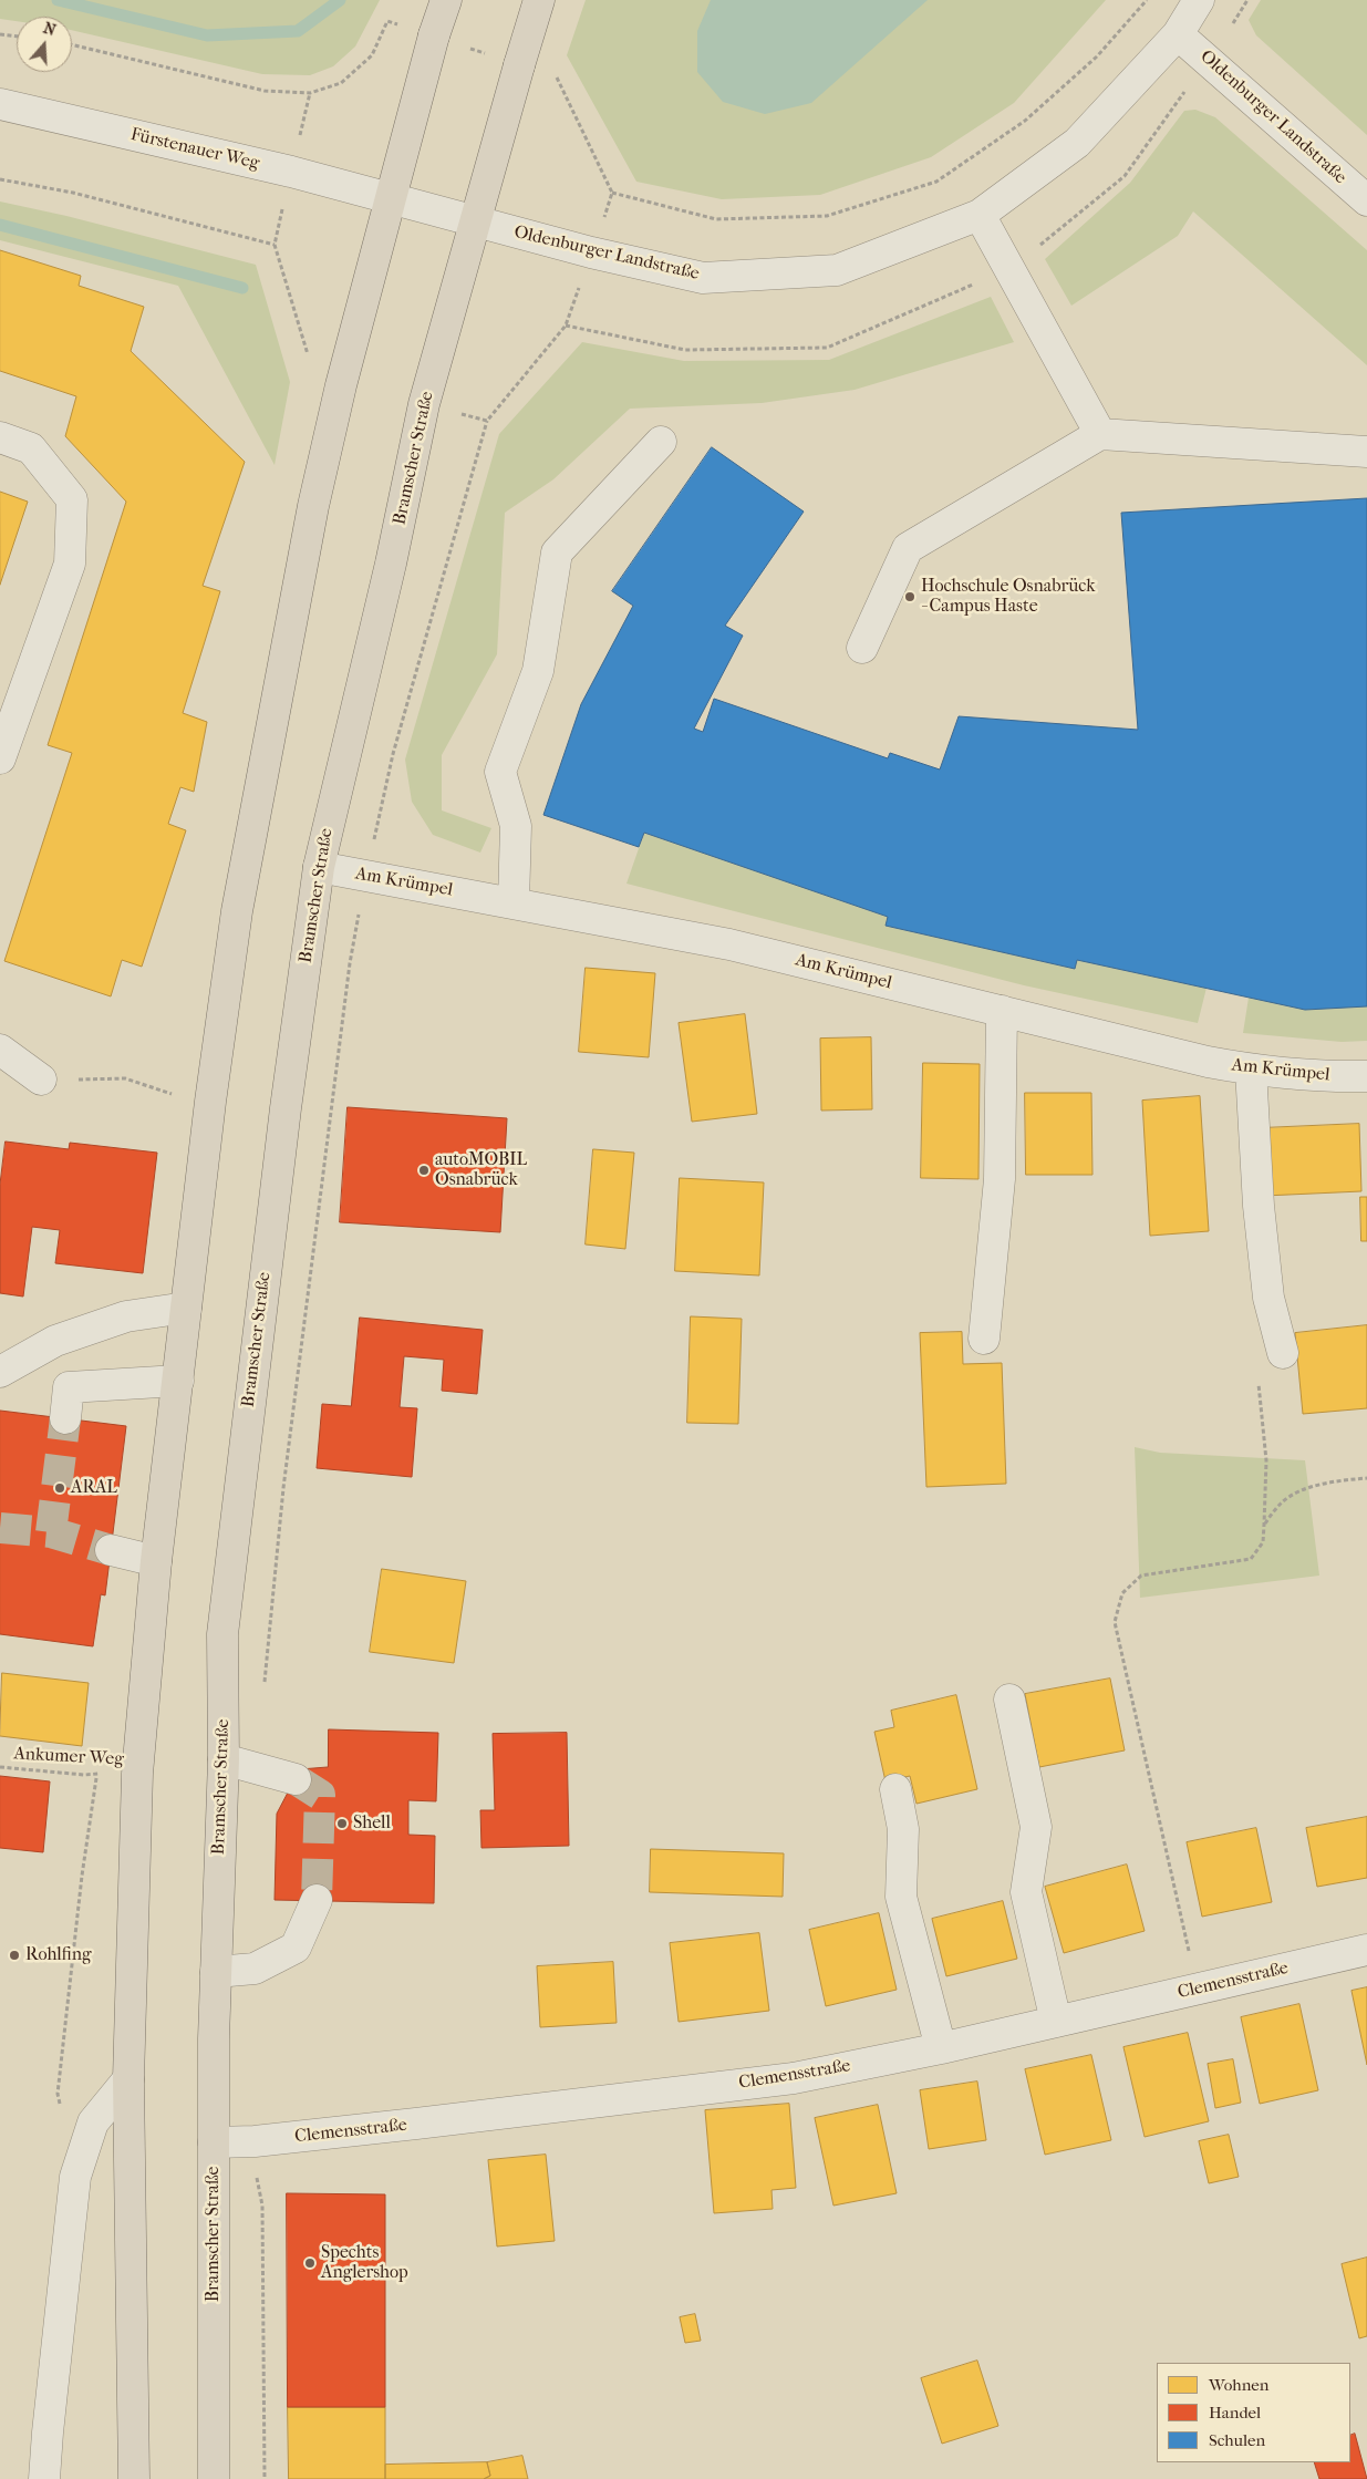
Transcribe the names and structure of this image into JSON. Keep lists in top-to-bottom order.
{
  "streets": {
    "main road": ["Bramscher Straße"],
    "street": [
      "Oldenburger Landstraße",
      "Fürstenauer Weg",
      "Am Krümpel",
      "Clemensstraße"
    ],
    "path": ["Ankumer Weg"]
  },
  "crossings": [
    ["Oldenburger Landstraße", "Fürstenauer Weg"],
    ["Oldenburger Landstraße", "Bramscher Straße"],
    ["Bramscher Straße", "Am Krümpel"],
    ["Bramscher Straße", "Clemensstraße"]
  ],
  "places": [
    "Hochschule Osnabrück - Campus Haste",
    "autoMOBIL Osnabrück",
    "ARAL",
    "Shell",
    "Rohlfing",
    "Spechts Anglershop"
  ],
  "legend": ["Wohnen", "Handel", "Schulen"],
  "north": "top"
}
